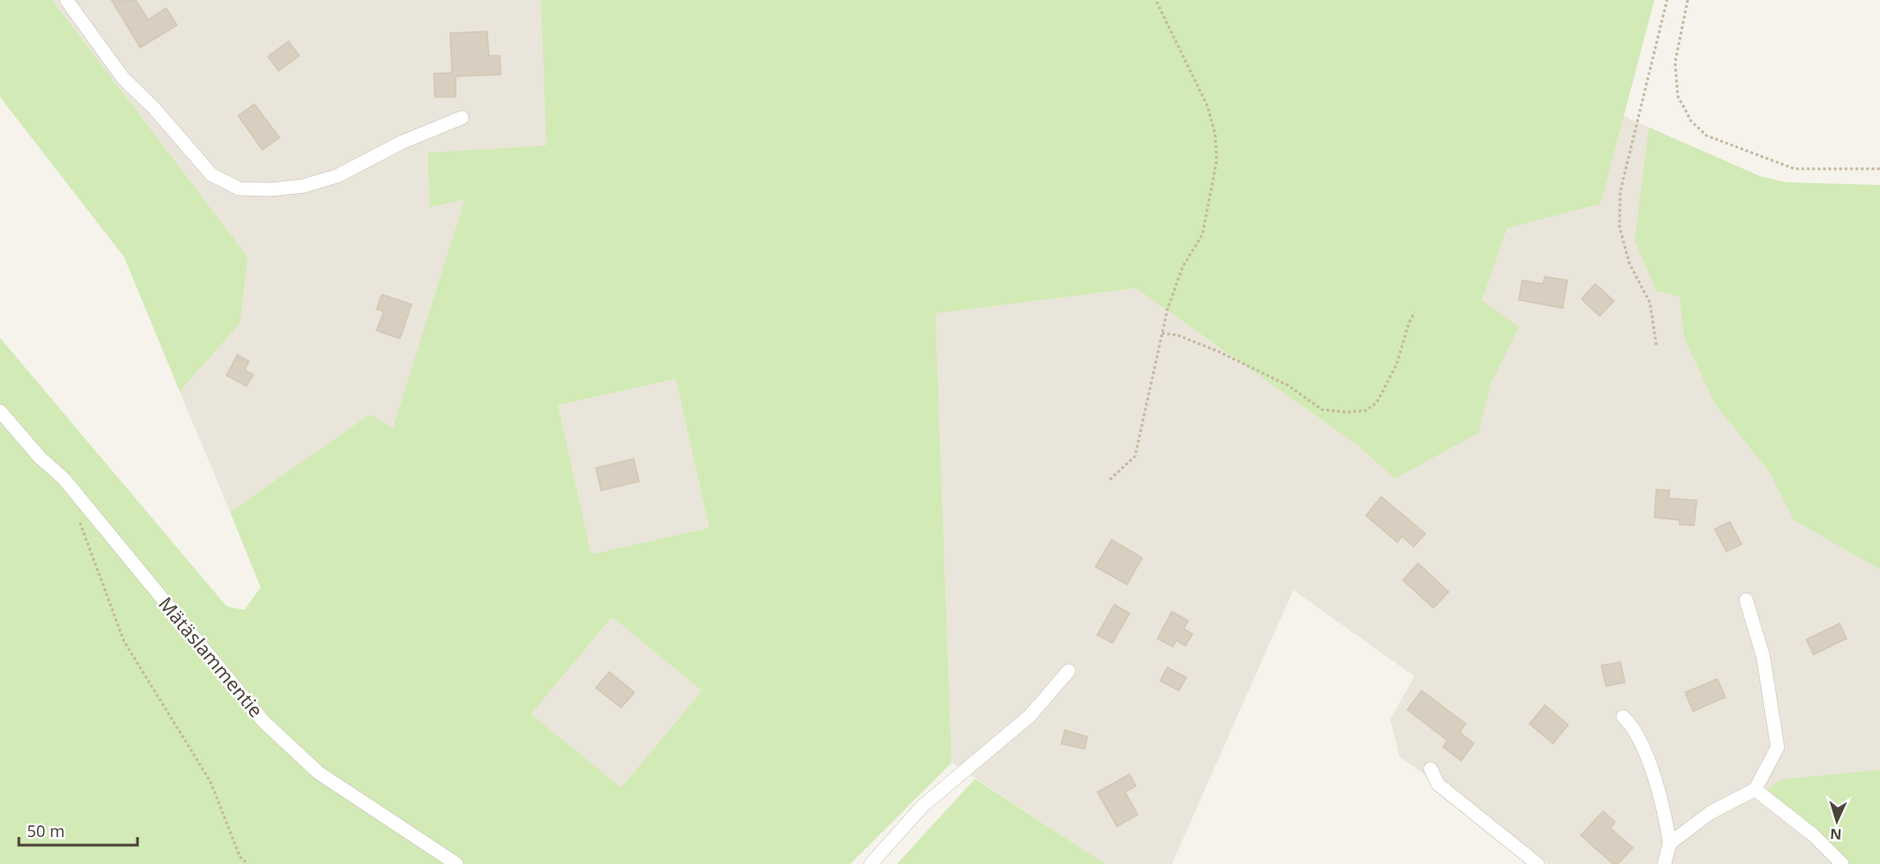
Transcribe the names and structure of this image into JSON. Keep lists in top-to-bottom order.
{
  "streets": {
    "street": ["Mätäslammentie"]
  },
  "scale_bar": "50 m",
  "north": "bottom"
}
